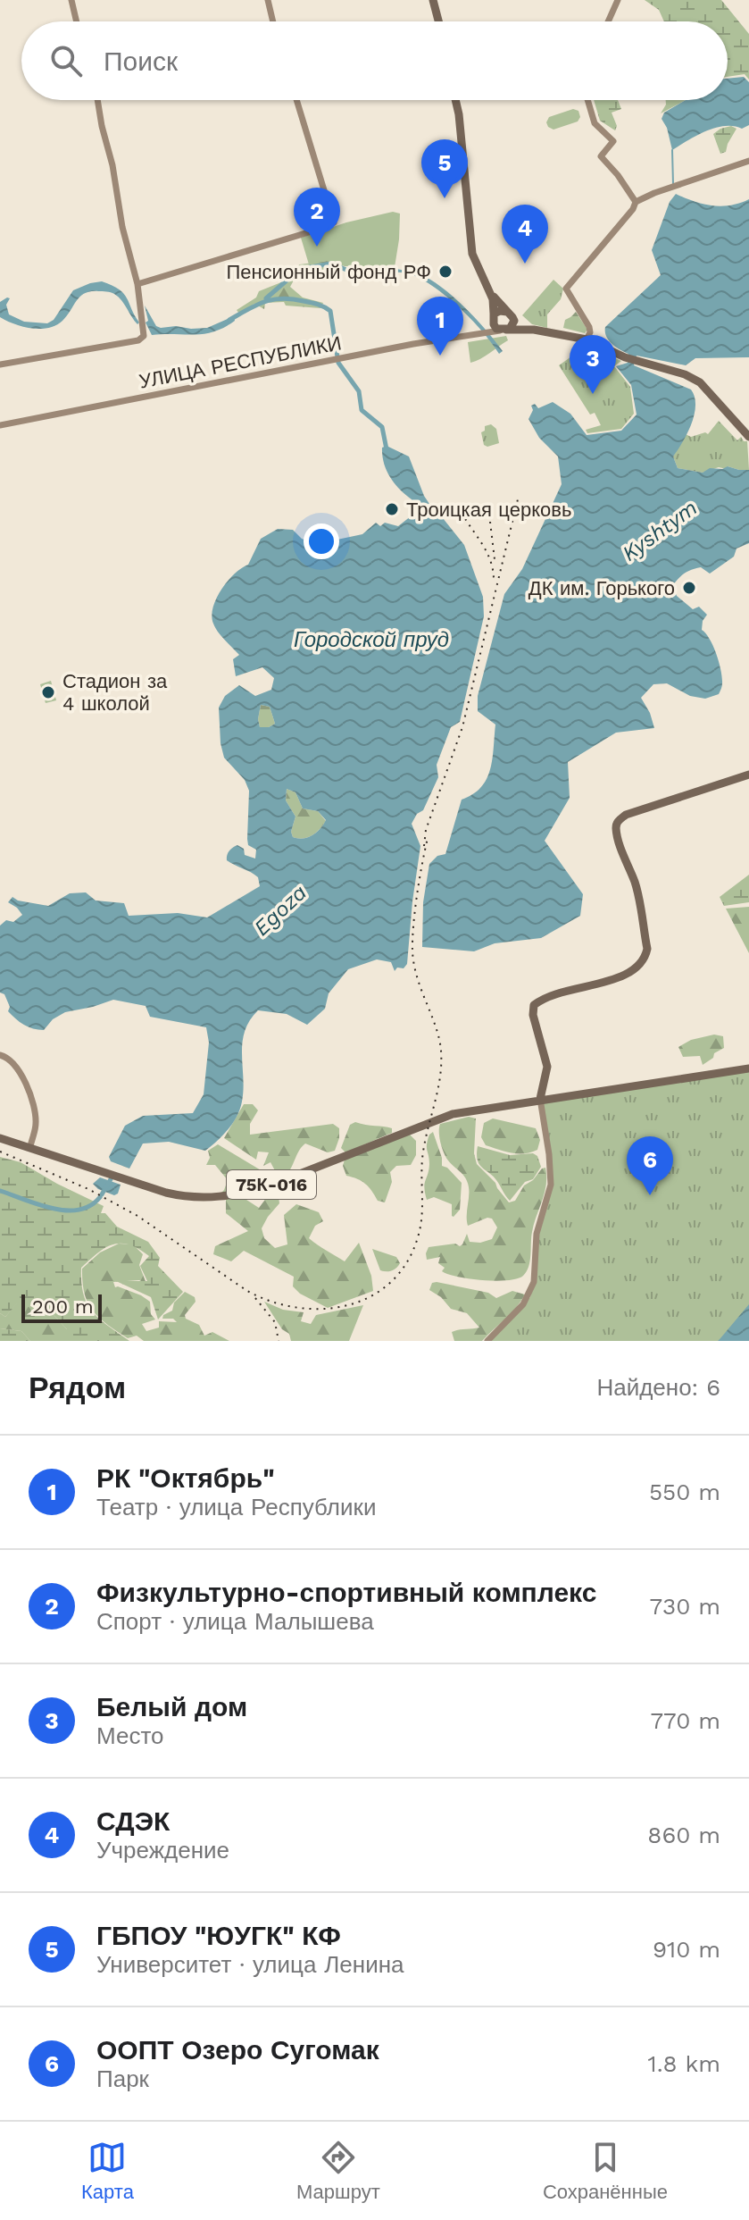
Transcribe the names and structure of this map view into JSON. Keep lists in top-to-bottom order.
{
  "streets": {
    "main road": ["75К-016"],
    "street": ["УЛИЦА РЕСПУБЛИКИ"]
  },
  "water": ["Kyshtym", "Городской пруд", "Egoza"],
  "places": [
    "Пенсионный фонд РФ",
    "Троицкая церковь",
    "ДК им. Горького",
    "Стадион за 4 школой"
  ],
  "scale_bar": "200 m",
  "page": {
    "search": "Поиск",
    "pins": [
      "5",
      "2",
      "4",
      "1",
      "3",
      "6"
    ],
    "scale": "200 m",
    "heading": ["Рядом", "Найдено: 6"],
    "list": [
      {
        "mark": "1",
        "name": "РК \"Октябрь\"",
        "note": "Театр · улица Республики",
        "value": "550 m"
      },
      {
        "mark": "2",
        "name": "Физкультурно-спортивный комплекс",
        "note": "Спорт · улица Малышева",
        "value": "730 m"
      },
      {
        "mark": "3",
        "name": "Белый дом",
        "note": "Место",
        "value": "770 m"
      },
      {
        "mark": "4",
        "name": "СДЭК",
        "note": "Учреждение",
        "value": "860 m"
      },
      {
        "mark": "5",
        "name": "ГБПОУ \"ЮУГК\" КФ",
        "note": "Университет · улица Ленина",
        "value": "910 m"
      },
      {
        "mark": "6",
        "name": "ООПТ Озеро Сугомак",
        "note": "Парк",
        "value": "1.8 km"
      }
    ],
    "nav": ["Карта", "Маршрут", "Сохранённые"]
  }
}
